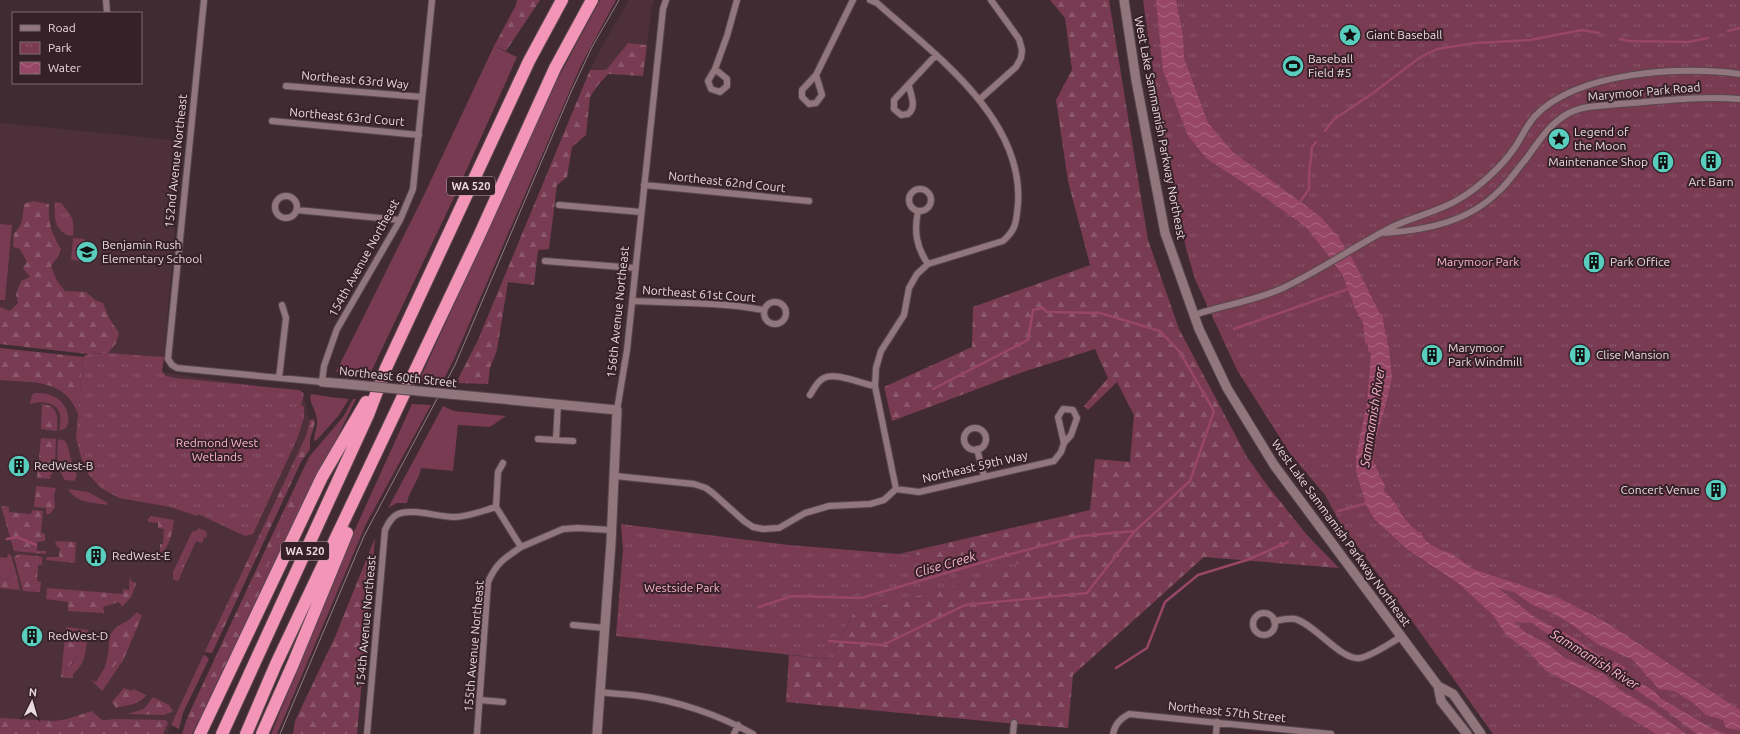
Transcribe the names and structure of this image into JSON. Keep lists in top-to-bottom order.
{
  "streets": {
    "highway": ["WA 520"],
    "main road": ["West Lake Sammamish Parkway Northeast", "156th Avenue Northeast", "Northeast 60th Street"],
    "street": [
      "Northeast 63rd Way",
      "Marymoor Park Road",
      "Northeast 63rd Court",
      "152nd Avenue Northeast",
      "Northeast 62nd Court",
      "154th Avenue Northeast",
      "Northeast 61st Court",
      "Northeast 59th Way",
      "155th Avenue Northeast",
      "Northeast 57th Street"
    ]
  },
  "crossings": [
    ["Northeast 63rd Way", "154th Avenue Northeast"],
    ["Marymoor Park Road", "West Lake Sammamish Parkway Northeast"],
    ["Northeast 63rd Court", "154th Avenue Northeast"],
    ["152nd Avenue Northeast", "Northeast 60th Street"],
    ["Northeast 62nd Court", "156th Avenue Northeast"],
    ["154th Avenue Northeast", "Northeast 60th Street"],
    ["Northeast 61st Court", "156th Avenue Northeast"],
    ["156th Avenue Northeast", "Northeast 60th Street"],
    ["156th Avenue Northeast", "155th Avenue Northeast"]
  ],
  "water": ["Sammamish River", "Clise Creek"],
  "parks": ["Marymoor Park", "Redmond West Wetlands", "Westside Park"],
  "places": {
    "place": ["Giant Baseball", "Legend of the Moon"],
    "sports": ["Baseball Field #5"],
    "building": [
      "Art Barn",
      "Maintenance Shop",
      "Park Office",
      "Marymoor Park Windmill",
      "Clise Mansion",
      "RedWest-B",
      "Concert Venue",
      "RedWest-E",
      "RedWest-D"
    ],
    "school or university": ["Benjamin Rush Elementary School"]
  },
  "legend": ["Road", "Park", "Water"],
  "north": "top"
}
